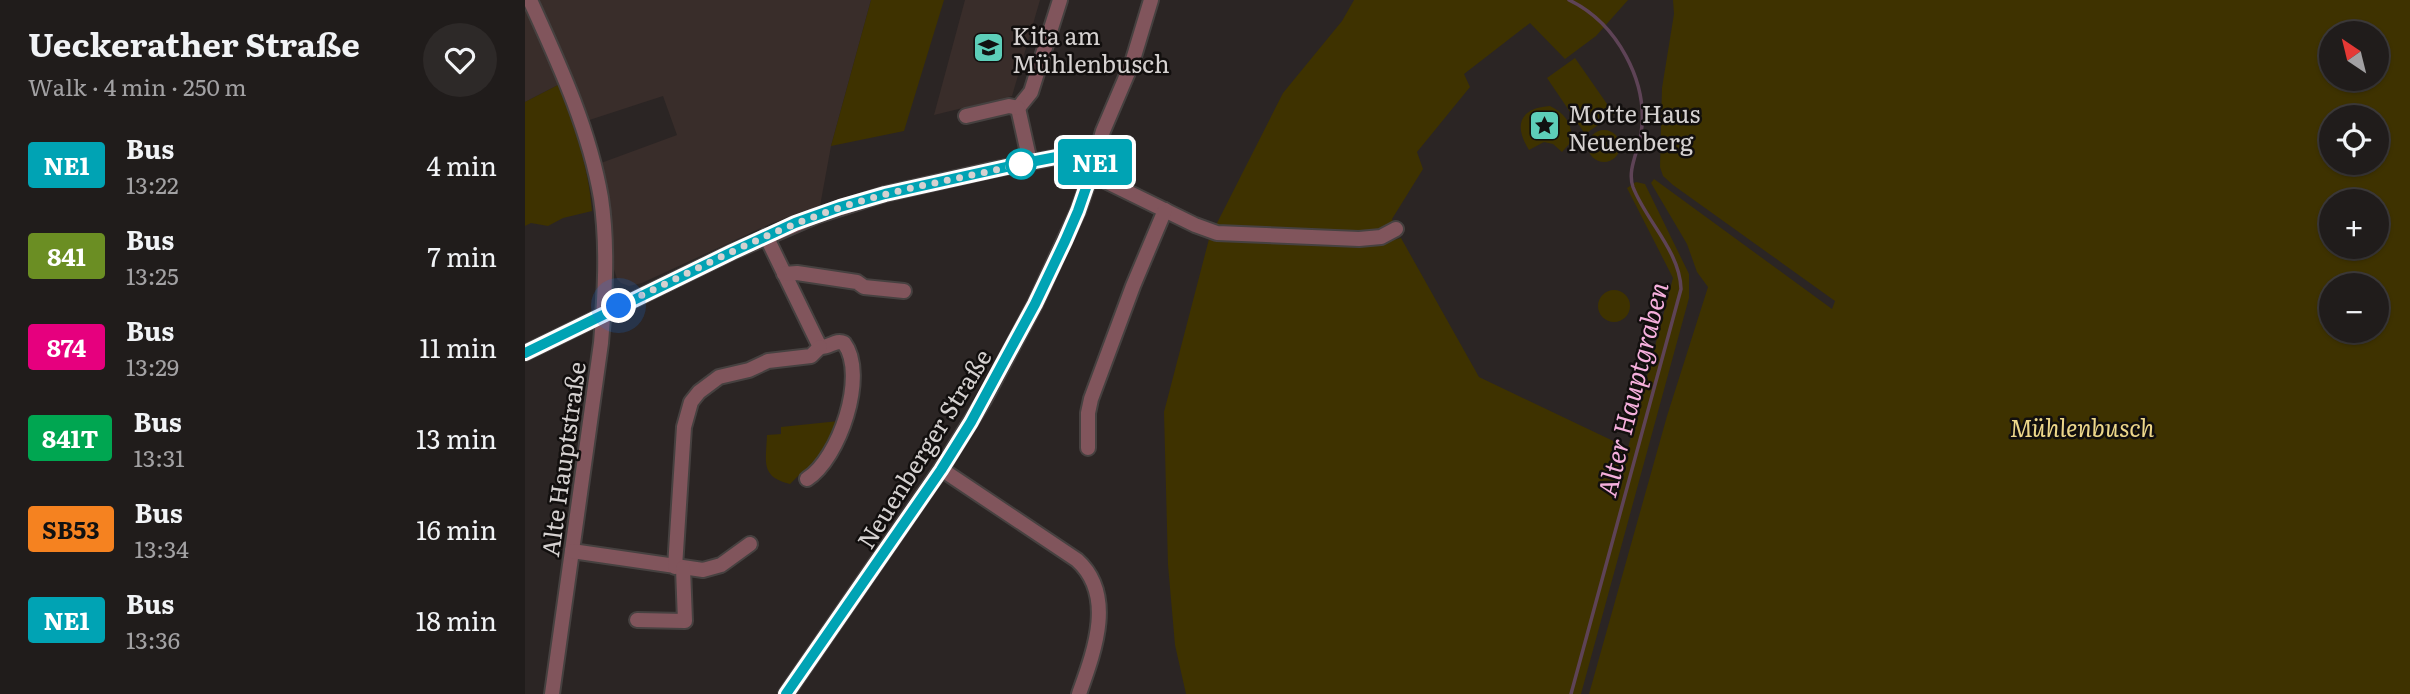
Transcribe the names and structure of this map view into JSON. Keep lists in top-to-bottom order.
{
  "streets": {
    "street": ["Neuenberger Straße", "Alte Hauptstraße"]
  },
  "water": ["Alter Hauptgraben"],
  "parks": ["Mühlenbusch"],
  "places": {
    "school or university": ["Kita am Mühlenbusch"],
    "place": ["Motte Haus Neuenberg"]
  },
  "lines": ["bus line NE1"],
  "north": "top left",
  "page": {
    "heading": ["Ueckerather Straße", "Walk · 4 min · 250 m"],
    "on_map": "NE1",
    "map_buttons": ["+", "−"],
    "list": [
      {
        "mark": "NE1",
        "name": "Bus",
        "note": "13:22",
        "value": "4 min"
      },
      {
        "mark": "841",
        "name": "Bus",
        "note": "13:25",
        "value": "7 min"
      },
      {
        "mark": "874",
        "name": "Bus",
        "note": "13:29",
        "value": "11 min"
      },
      {
        "mark": "841T",
        "name": "Bus",
        "note": "13:31",
        "value": "13 min"
      },
      {
        "mark": "SB53",
        "name": "Bus",
        "note": "13:34",
        "value": "16 min"
      },
      {
        "mark": "NE1",
        "name": "Bus",
        "note": "13:36",
        "value": "18 min"
      }
    ]
  }
}
